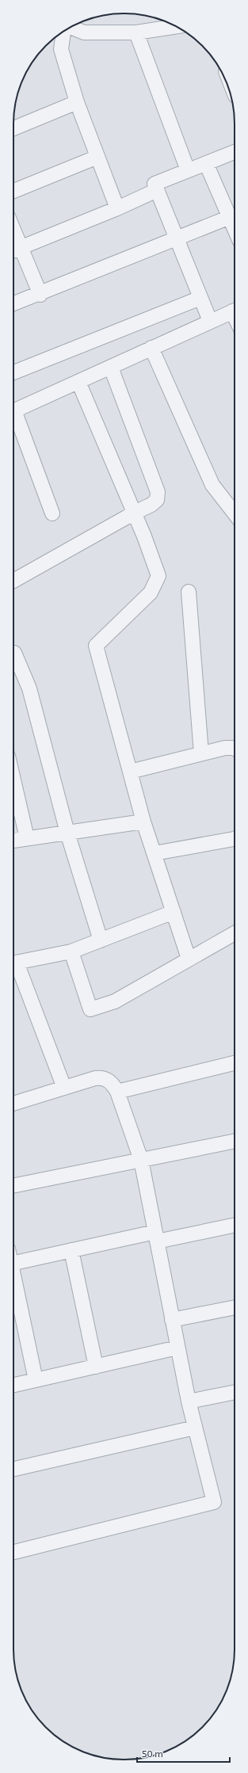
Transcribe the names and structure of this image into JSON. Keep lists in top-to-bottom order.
{
  "scale_bar": "50 m"
}
